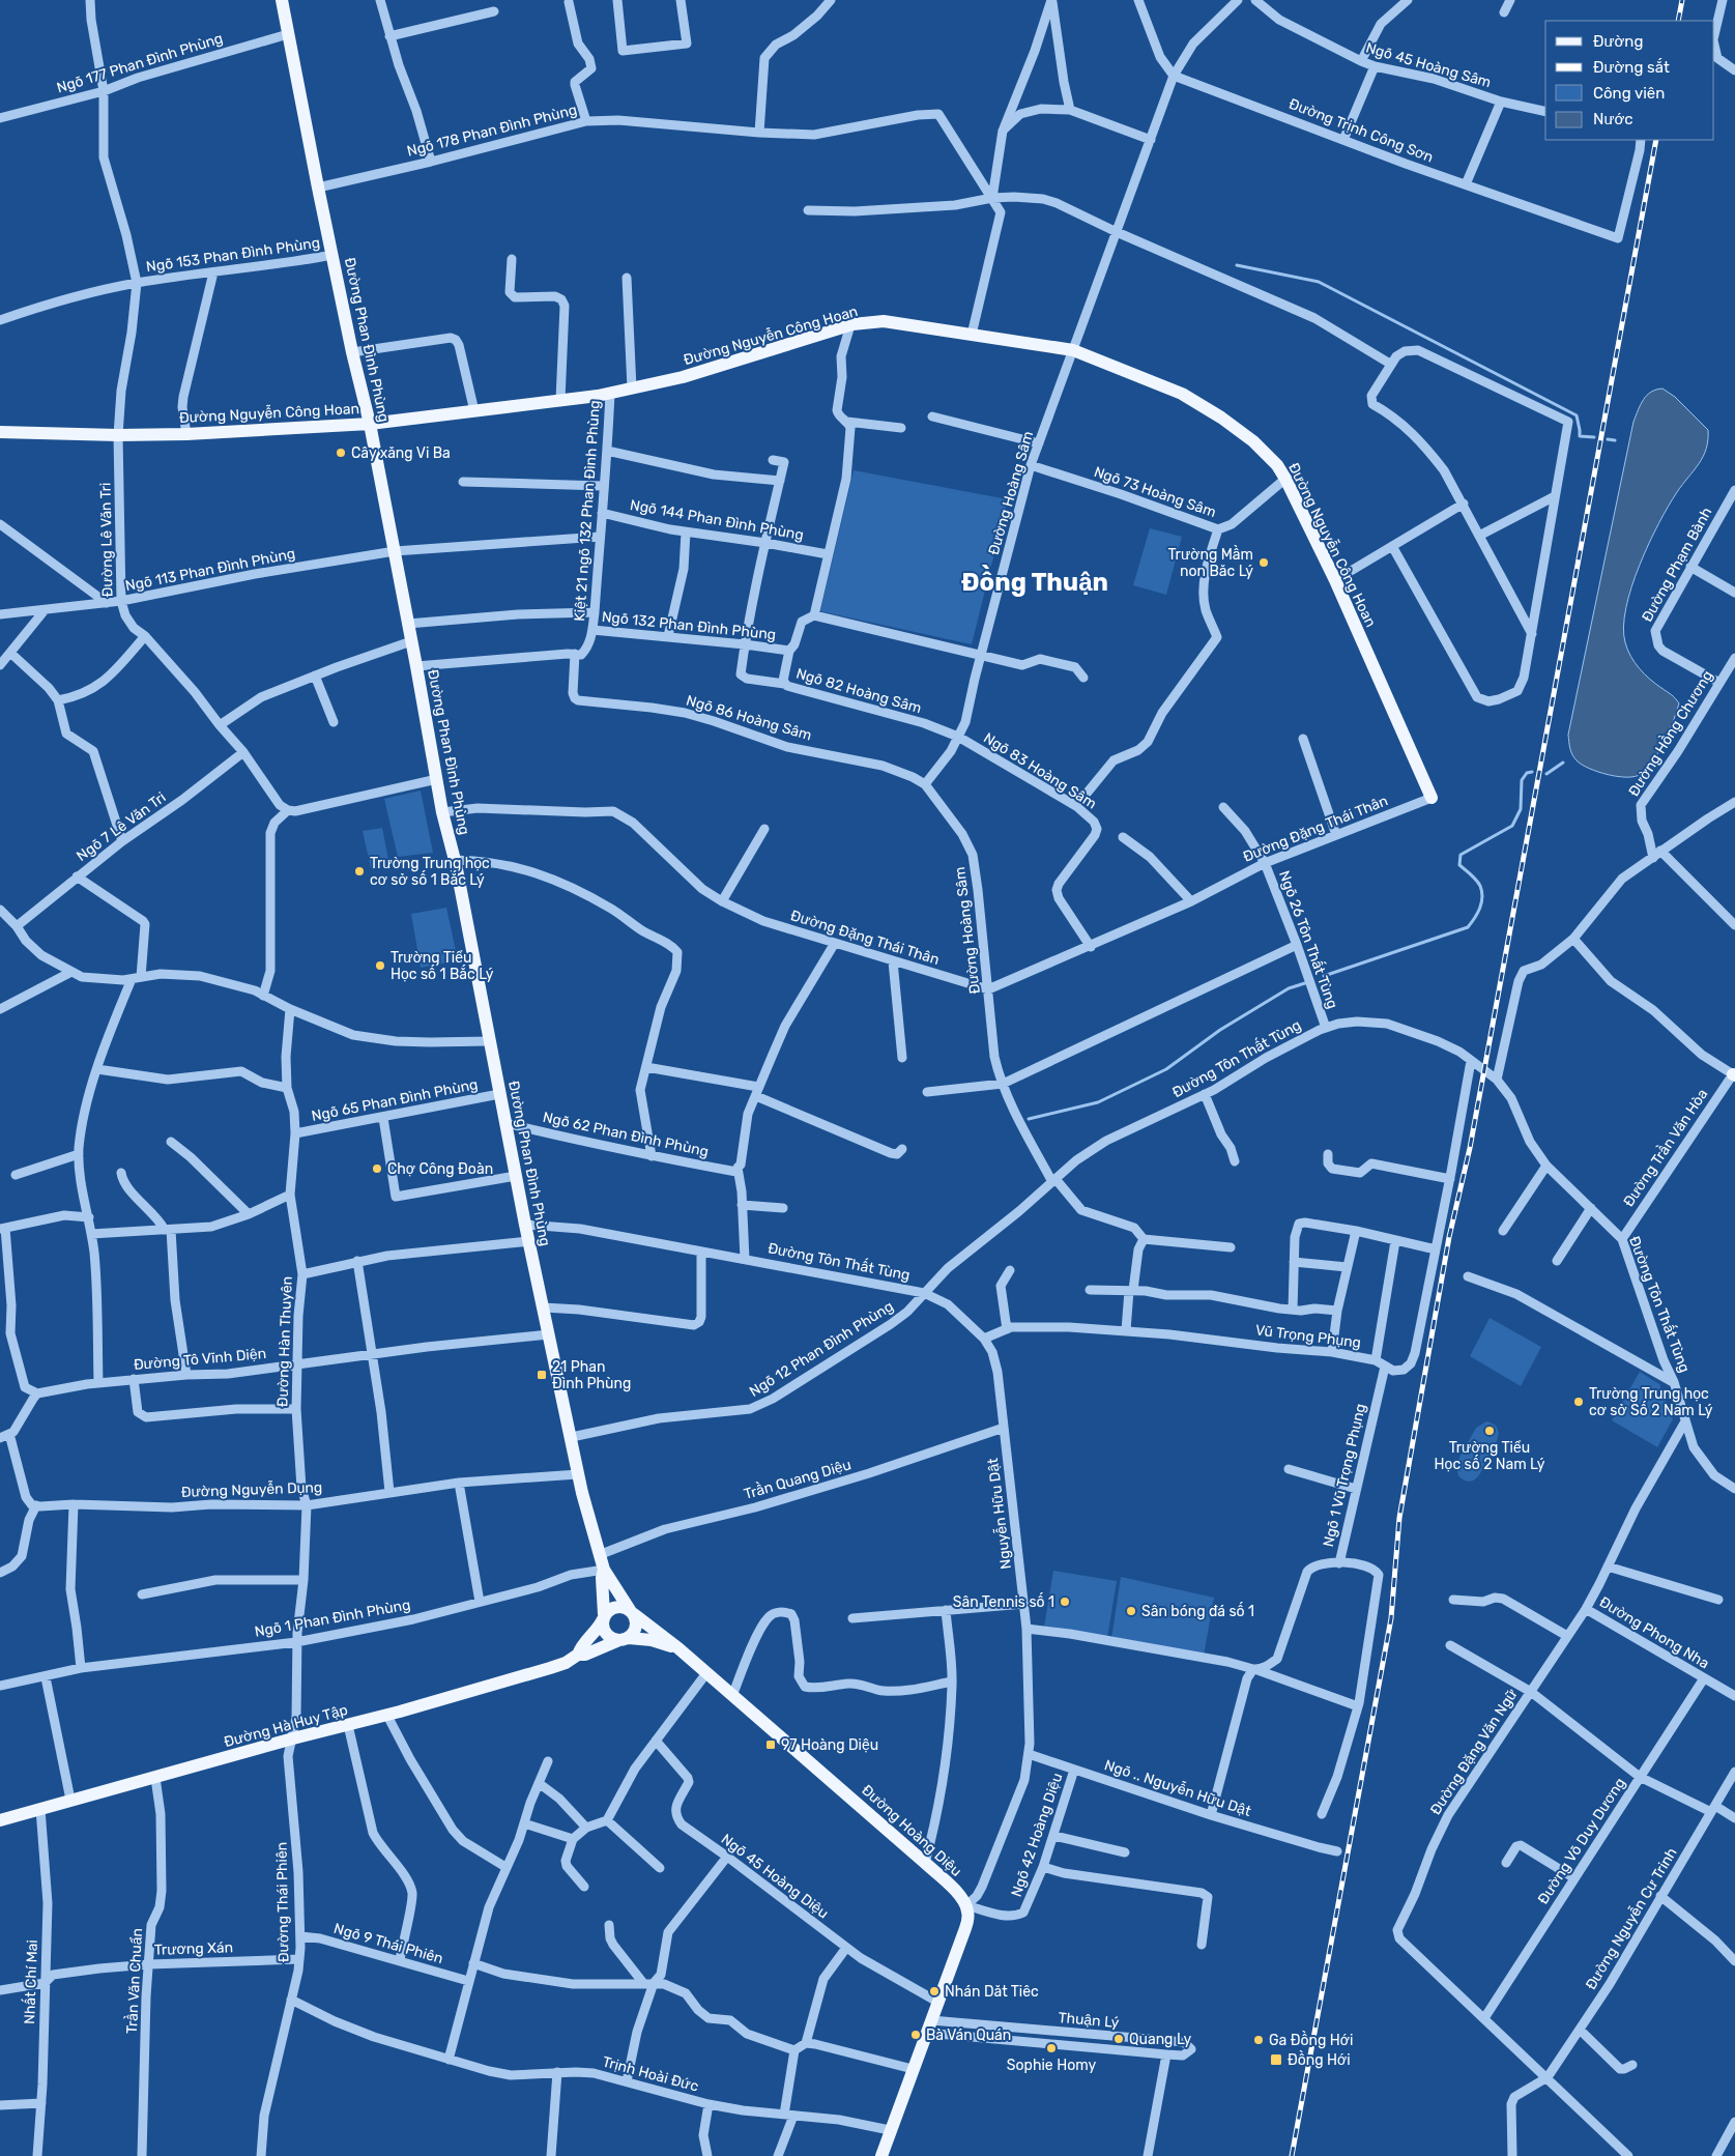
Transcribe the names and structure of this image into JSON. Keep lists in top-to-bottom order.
{
  "streets": {
    "main road": [
      "Đường Nguyễn Công Hoan",
      "Đường Phan Đình Phùng",
      "Đường Hà Huy Tập",
      "Đường Hoàng Diệu"
    ],
    "street": [
      "Ngõ 177 Phan Đình Phùng",
      "Ngõ 45 Hoàng Sâm",
      "Ngõ 178 Phan Đình Phùng",
      "Đường Trịnh Công Sơn",
      "Ngõ 153 Phan Đình Phùng",
      "Ngõ 73 Hoàng Sâm",
      "Đường Hoàng Sâm",
      "Kiệt 21 ngõ 132 Phan Đình Phùng",
      "Ngõ 144 Phan Đình Phùng",
      "Đường Lê Văn Tri",
      "Đường Phạm Bành",
      "Ngõ 113 Phan Đình Phùng",
      "Ngõ 132 Phan Đình Phùng",
      "Ngõ 82 Hoàng Sâm",
      "Ngõ 86 Hoàng Sâm",
      "Đường Hồng Chương",
      "Ngõ 83 Hoàng Sâm",
      "Ngõ 7 Lê Văn Tri",
      "Đường Đặng Thái Thân",
      "Ngõ 26 Tôn Thất Tùng",
      "Đường Tôn Thất Tùng",
      "Ngõ 65 Phan Đình Phùng",
      "Ngõ 62 Phan Đình Phùng",
      "Đường Trần Văn Hòa",
      "Vũ Trọng Phụng",
      "Đường Hàn Thuyên",
      "Ngõ 12 Phan Đình Phùng",
      "Đường Tô Vĩnh Diện",
      "Ngõ 1 Vũ Trọng Phụng",
      "Trần Quang Diệu",
      "Đường Nguyễn Dụng",
      "Nguyễn Hữu Dật",
      "Ngõ 1 Phan Đình Phùng",
      "Đường Phong Nha",
      "Đường Đặng Văn Ngữ",
      "Ngõ .. Nguyễn Hữu Dật",
      "Ngõ 42 Hoàng Diệu",
      "Đường Võ Duy Dương",
      "Ngõ 45 Hoàng Diệu",
      "Đường Thái Phiên",
      "Đường Nguyễn Cư Trinh",
      "Ngõ 9 Thái Phiên",
      "Trương Xán",
      "Trần Văn Chuẩn",
      "Nhất Chí Mai",
      "Thuận Lý",
      "Trịnh Hoài Đức"
    ]
  },
  "crossings": [
    ["Ngõ 177 Phan Đình Phùng", "Đường Phan Đình Phùng"],
    ["Ngõ 177 Phan Đình Phùng", "Đường Lê Văn Tri"],
    ["Ngõ 178 Phan Đình Phùng", "Đường Phan Đình Phùng"],
    ["Đường Trịnh Công Sơn", "Đường Hoàng Sâm"],
    ["Ngõ 153 Phan Đình Phùng", "Đường Phan Đình Phùng"],
    ["Ngõ 153 Phan Đình Phùng", "Đường Lê Văn Tri"],
    ["Đường Nguyễn Công Hoan", "Đường Phan Đình Phùng"],
    ["Đường Nguyễn Công Hoan", "Ngõ 73 Hoàng Sâm"],
    ["Đường Nguyễn Công Hoan", "Đường Hoàng Sâm"],
    ["Đường Nguyễn Công Hoan", "Kiệt 21 ngõ 132 Phan Đình Phùng"],
    ["Đường Nguyễn Công Hoan", "Đường Lê Văn Tri"],
    ["Đường Nguyễn Công Hoan", "Đường Đặng Thái Thân"],
    ["Đường Phan Đình Phùng", "Ngõ 113 Phan Đình Phùng"],
    ["Đường Phan Đình Phùng", "Đường Đặng Thái Thân"],
    ["Đường Phan Đình Phùng", "Đường Tôn Thất Tùng"],
    ["Đường Phan Đình Phùng", "Ngõ 65 Phan Đình Phùng"],
    ["Đường Phan Đình Phùng", "Ngõ 62 Phan Đình Phùng"],
    ["Đường Phan Đình Phùng", "Ngõ 12 Phan Đình Phùng"],
    ["Đường Phan Đình Phùng", "Đường Tô Vĩnh Diện"],
    ["Đường Phan Đình Phùng", "Trần Quang Diệu"],
    ["Đường Phan Đình Phùng", "Đường Nguyễn Dụng"],
    ["Đường Phan Đình Phùng", "Ngõ 1 Phan Đình Phùng"],
    ["Đường Phan Đình Phùng", "Đường Hà Huy Tập"],
    ["Đường Phan Đình Phùng", "Đường Hoàng Diệu"],
    ["Ngõ 73 Hoàng Sâm", "Đường Hoàng Sâm"],
    ["Đường Hoàng Sâm", "Ngõ 82 Hoàng Sâm"],
    ["Đường Hoàng Sâm", "Ngõ 86 Hoàng Sâm"],
    ["Đường Hoàng Sâm", "Ngõ 83 Hoàng Sâm"],
    ["Đường Hoàng Sâm", "Đường Đặng Thái Thân"],
    ["Đường Hoàng Sâm", "Đường Tôn Thất Tùng"],
    ["Kiệt 21 ngõ 132 Phan Đình Phùng", "Ngõ 144 Phan Đình Phùng"],
    ["Kiệt 21 ngõ 132 Phan Đình Phùng", "Ngõ 132 Phan Đình Phùng"],
    ["Đường Lê Văn Tri", "Ngõ 113 Phan Đình Phùng"],
    ["Đường Lê Văn Tri", "Ngõ 7 Lê Văn Tri"],
    ["Đường Phạm Bành", "Đường Hồng Chương"],
    ["Ngõ 132 Phan Đình Phùng", "Ngõ 82 Hoàng Sâm"],
    ["Ngõ 132 Phan Đình Phùng", "Ngõ 86 Hoàng Sâm"],
    ["Ngõ 82 Hoàng Sâm", "Ngõ 83 Hoàng Sâm"],
    ["Ngõ 83 Hoàng Sâm", "Đường Đặng Thái Thân"],
    ["Đường Đặng Thái Thân", "Ngõ 26 Tôn Thất Tùng"],
    ["Ngõ 26 Tôn Thất Tùng", "Đường Tôn Thất Tùng"],
    ["Đường Tôn Thất Tùng", "Đường Trần Văn Hòa"],
    ["Đường Tôn Thất Tùng", "Ngõ 12 Phan Đình Phùng"],
    ["Đường Tôn Thất Tùng", "Nguyễn Hữu Dật"],
    ["Đường Tôn Thất Tùng", "Đường Đặng Văn Ngữ"],
    ["Ngõ 65 Phan Đình Phùng", "Đường Hàn Thuyên"],
    ["Vũ Trọng Phụng", "Ngõ 1 Vũ Trọng Phụng"],
    ["Vũ Trọng Phụng", "Nguyễn Hữu Dật"],
    ["Đường Hàn Thuyên", "Đường Tô Vĩnh Diện"],
    ["Đường Hàn Thuyên", "Đường Nguyễn Dụng"],
    ["Đường Hàn Thuyên", "Ngõ 1 Phan Đình Phùng"],
    ["Đường Hàn Thuyên", "Đường Hà Huy Tập"],
    ["Đường Hàn Thuyên", "Đường Thái Phiên"],
    ["Ngõ 12 Phan Đình Phùng", "Nguyễn Hữu Dật"],
    ["Trần Quang Diệu", "Nguyễn Hữu Dật"],
    ["Nguyễn Hữu Dật", "Ngõ .. Nguyễn Hữu Dật"],
    ["Nguyễn Hữu Dật", "Đường Hoàng Diệu"],
    ["Nguyễn Hữu Dật", "Ngõ 42 Hoàng Diệu"],
    ["Đường Phong Nha", "Đường Đặng Văn Ngữ"],
    ["Đường Phong Nha", "Đường Võ Duy Dương"],
    ["Đường Hà Huy Tập", "Đường Hoàng Diệu"],
    ["Đường Hà Huy Tập", "Đường Thái Phiên"],
    ["Đường Hà Huy Tập", "Trần Văn Chuẩn"],
    ["Đường Hà Huy Tập", "Nhất Chí Mai"],
    ["Đường Đặng Văn Ngữ", "Đường Võ Duy Dương"],
    ["Đường Đặng Văn Ngữ", "Đường Nguyễn Cư Trinh"],
    ["Ngõ .. Nguyễn Hữu Dật", "Ngõ 42 Hoàng Diệu"],
    ["Đường Hoàng Diệu", "Ngõ 42 Hoàng Diệu"],
    ["Đường Thái Phiên", "Ngõ 9 Thái Phiên"],
    ["Đường Thái Phiên", "Trương Xán"],
    ["Đường Thái Phiên", "Trịnh Hoài Đức"],
    ["Trương Xán", "Trần Văn Chuẩn"],
    ["Trương Xán", "Nhất Chí Mai"]
  ],
  "districts": ["Đồng Thuận"],
  "places": {
    "other": [
      "Cây xăng Vi Ba",
      "Trường Mầm non Băc Lý",
      "Trường Trung học cơ sở số 1 Bắc Lý",
      "Trường Tiểu Học số 1 Bắc Lý",
      "Chợ Công Đoàn",
      "Trường Trung học cơ sở Số 2 Nam Lý",
      "Trường Tiểu Học số 2 Nam Lý",
      "Sân Tennis số 1",
      "Sân bóng đá số 1",
      "Nhán Dăt Tiêc",
      "Bà Ván Quán",
      "Quang Ly",
      "Ga Đồng Hới",
      "Sophie Homy"
    ],
    "transit": ["21 Phan Đình Phùng", "97 Hoàng Diệu", "Đồng Hới"]
  },
  "legend": [
    "Đường",
    "Đường sắt",
    "Công viên",
    "Nước"
  ]
}
